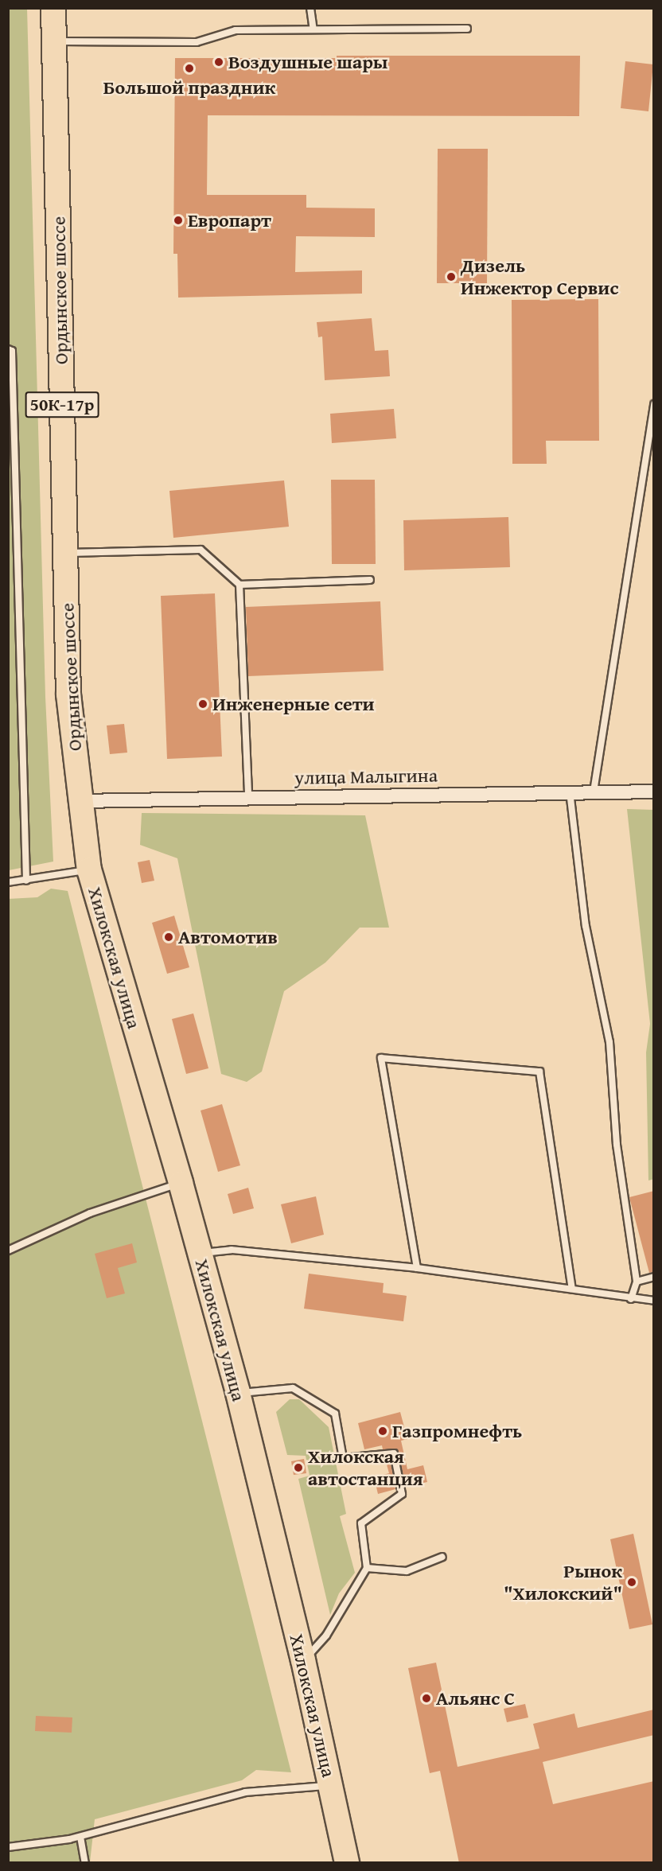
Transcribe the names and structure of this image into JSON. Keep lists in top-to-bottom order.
{
  "streets": {
    "highway": ["Ордынское шоссе", "50К-17р", "Хилокская улица"],
    "street": ["улица Малыгина"]
  },
  "crossings": [
    ["Ордынское шоссе", "улица Малыгина"],
    ["Ордынское шоссе", "Хилокская улица"],
    ["улица Малыгина", "Хилокская улица"]
  ],
  "places": [
    "Воздушные шары",
    "Большой праздник",
    "Европарт",
    "Дизель Инжектор Сервис",
    "Инженерные сети",
    "Автомотив",
    "Газпромнефть",
    "Хилокская автостанция",
    "Рынок \"Хилокский\"",
    "Альянс С"
  ]
}
